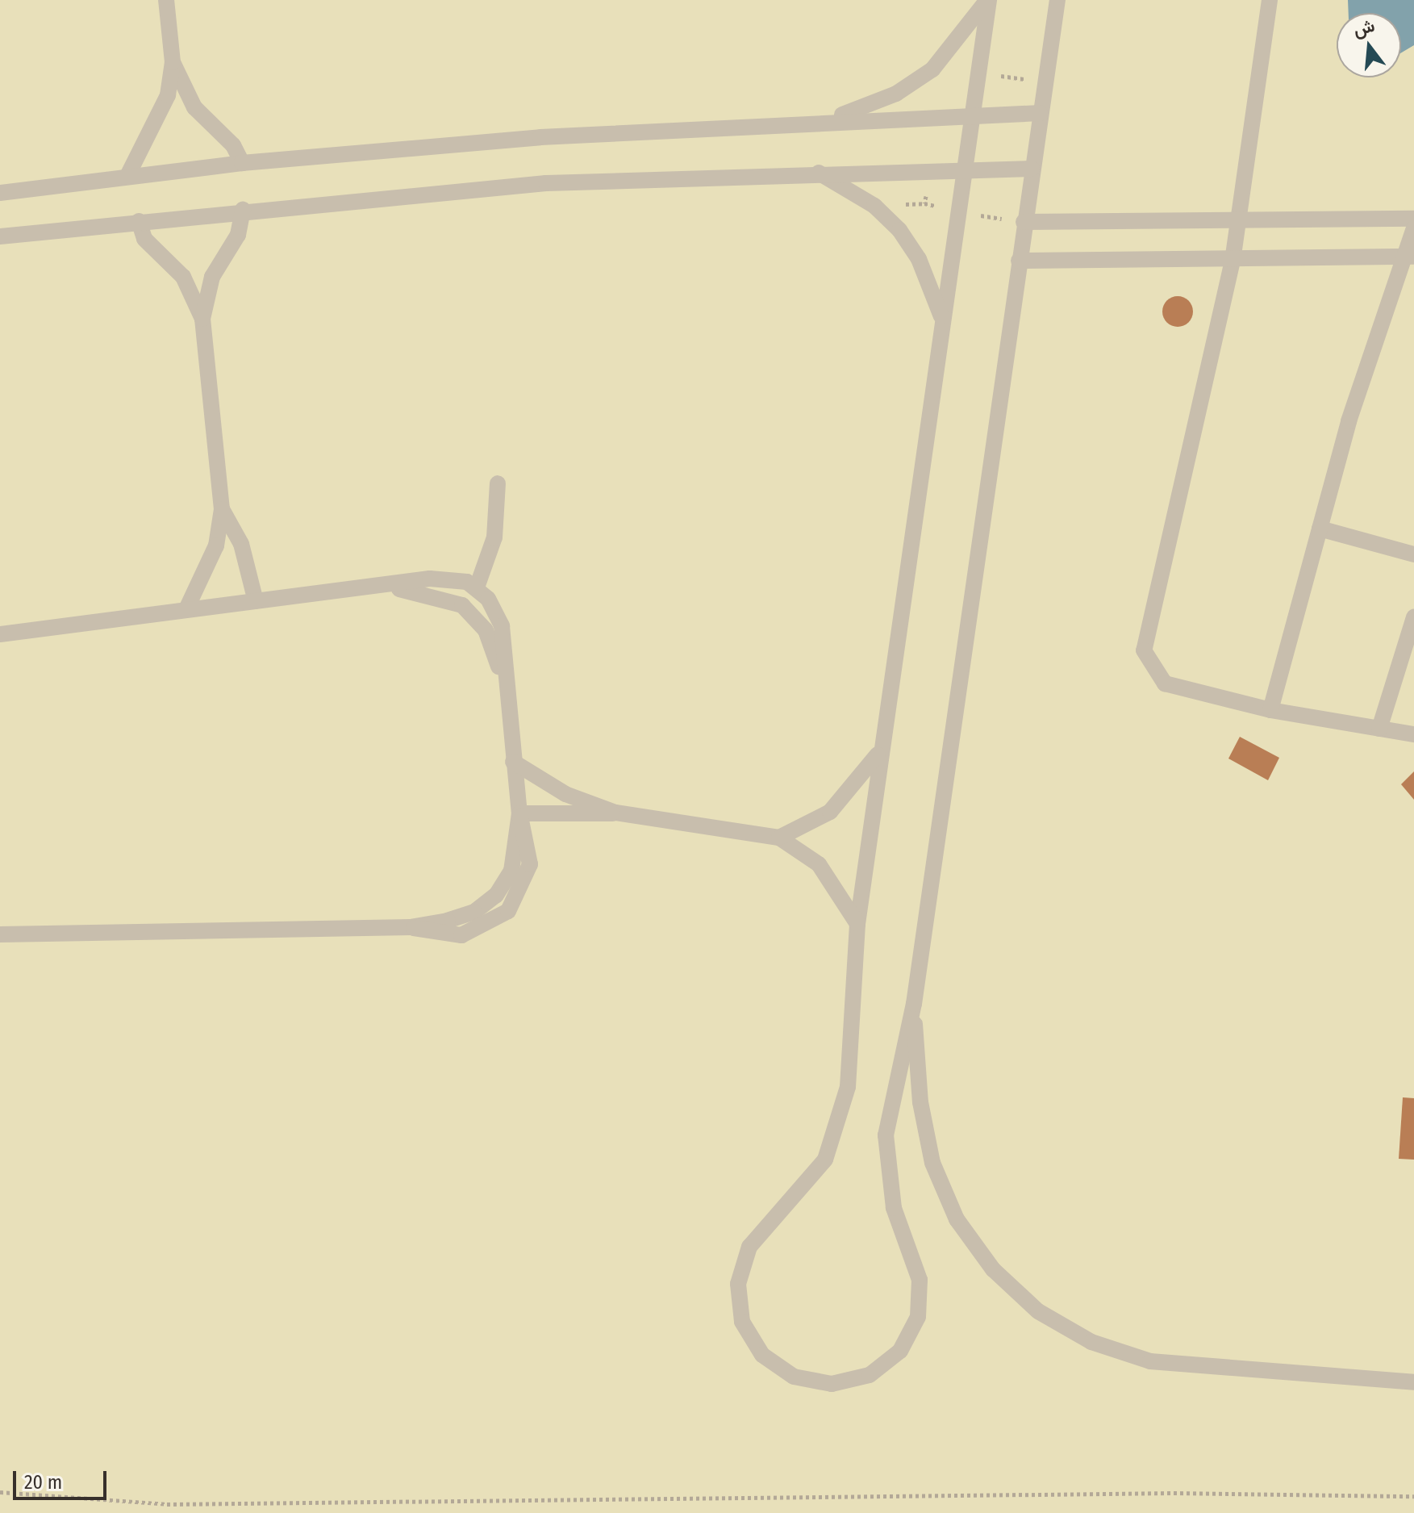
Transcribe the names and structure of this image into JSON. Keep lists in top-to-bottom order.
{
  "scale_bar": "20 m",
  "north": "top"
}
